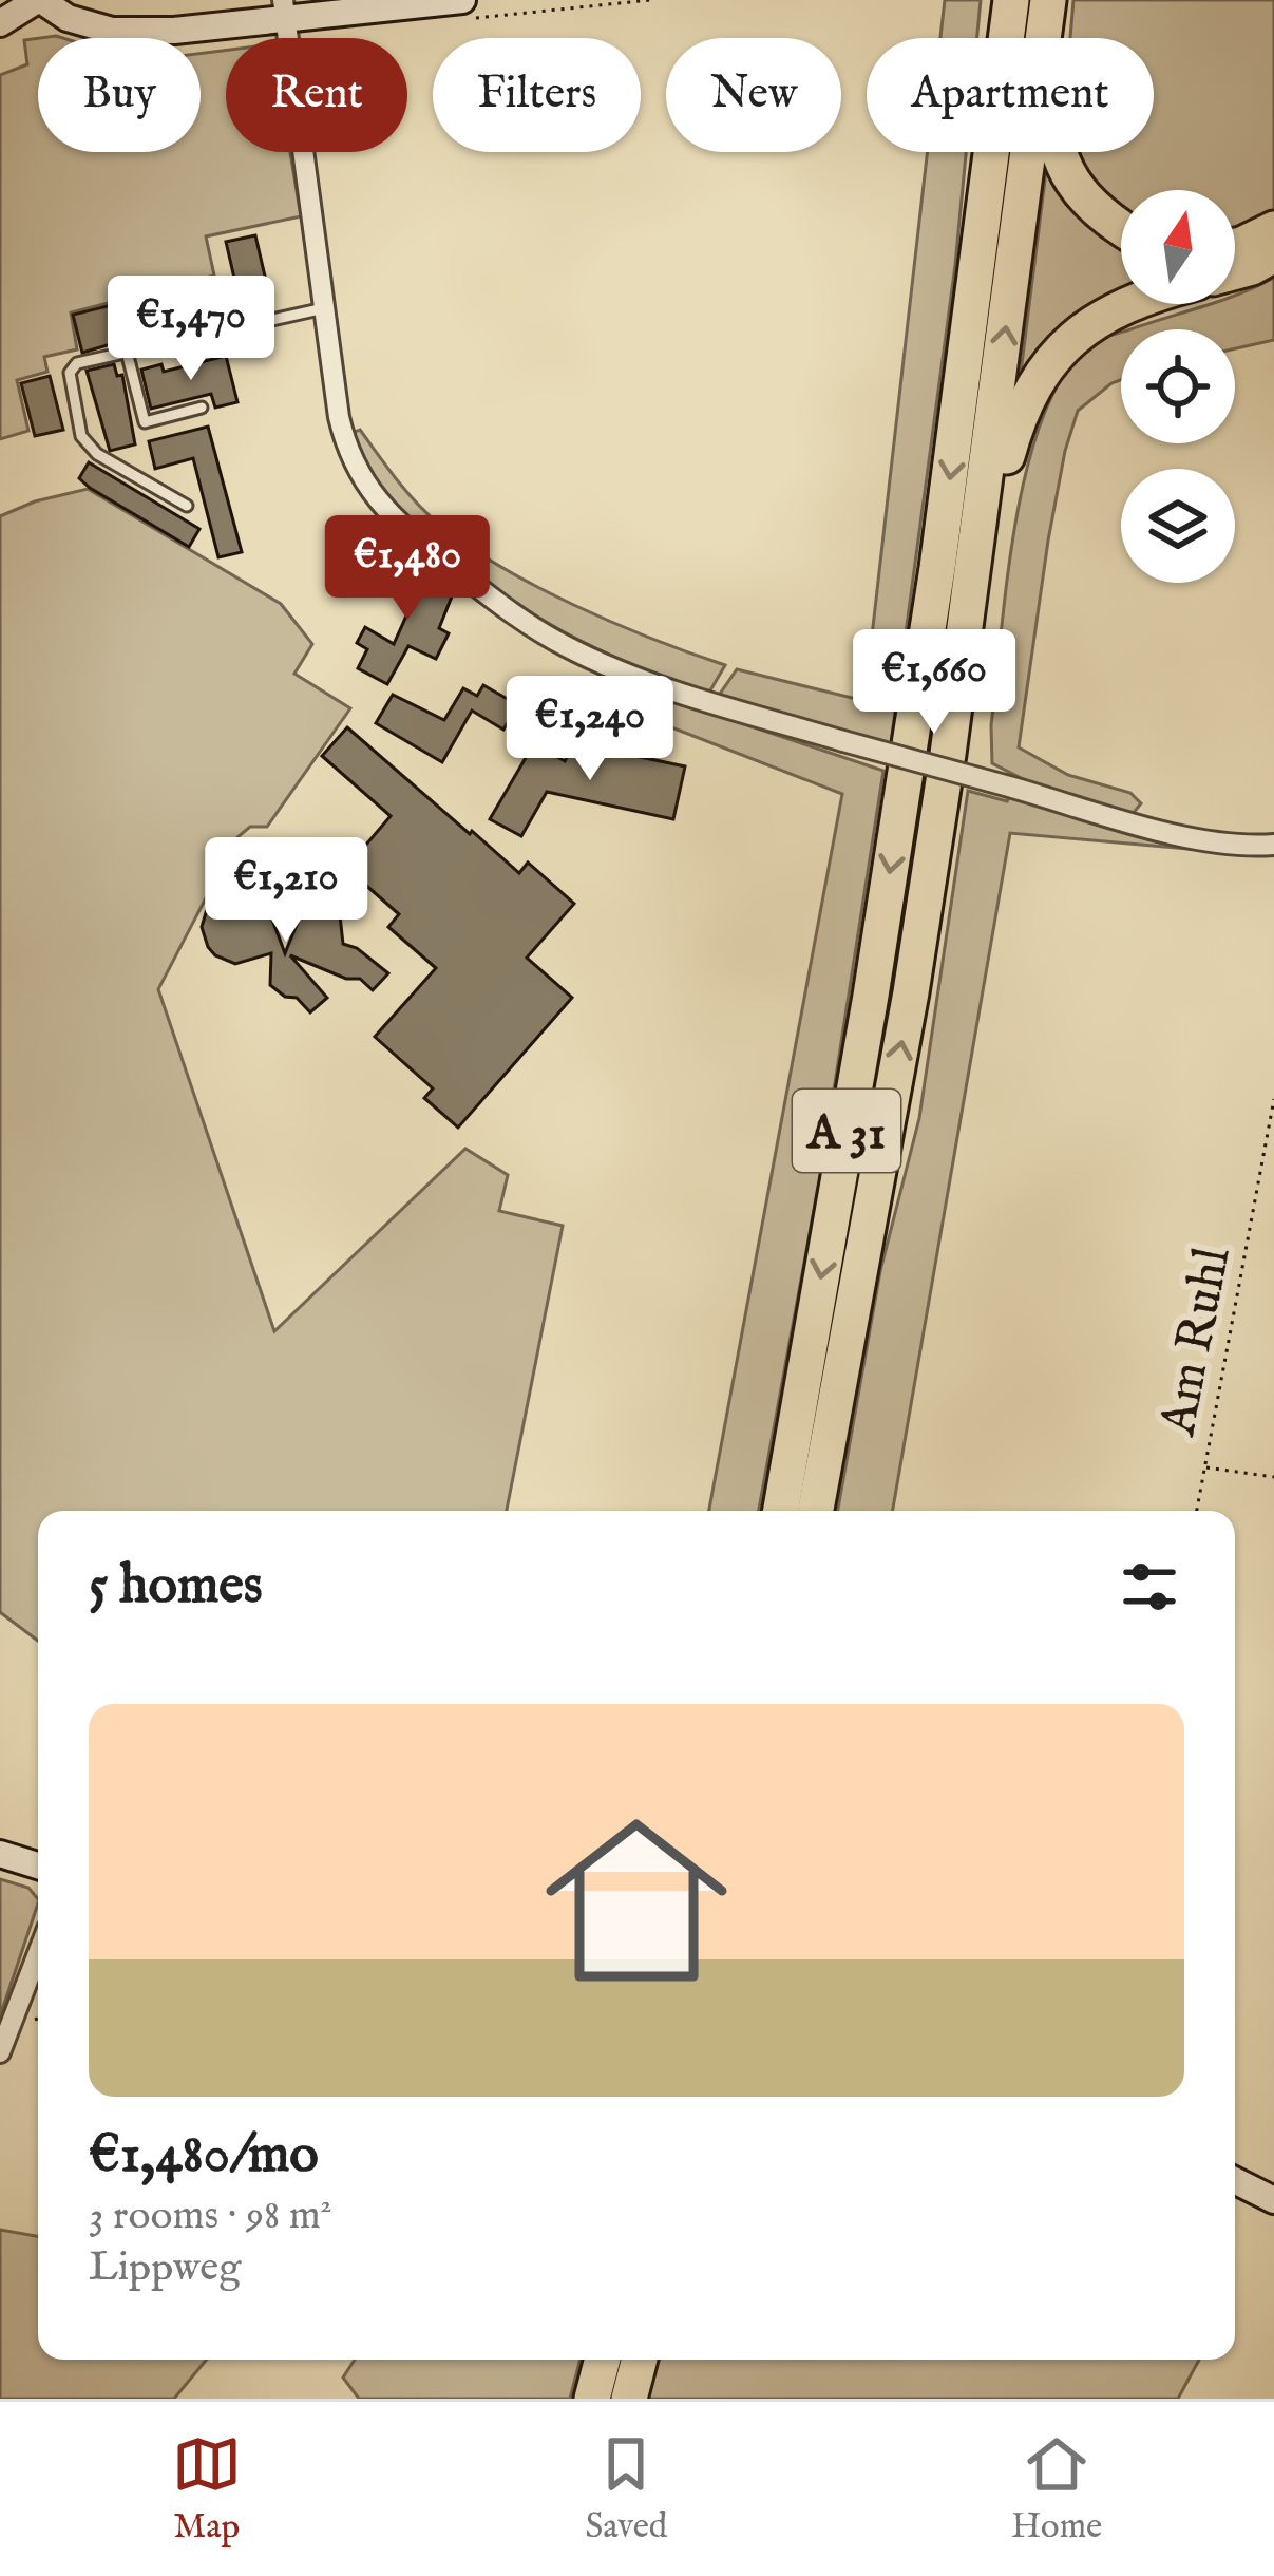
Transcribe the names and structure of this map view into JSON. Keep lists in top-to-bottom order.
{
  "streets": {
    "highway": ["A 31"],
    "path": ["Am Ruhl"]
  },
  "north": "top",
  "page": {
    "chip": [
      "Buy",
      "Rent",
      "Filters",
      "New",
      "Apartment"
    ],
    "price": [
      "€1,470",
      "€1,480",
      "€1,660",
      "€1,240",
      "€1,210"
    ],
    "heading": "5 homes",
    "list": [
      {
        "name": "€1,480/mo",
        "note": "3 rooms · 98 m² · Lippweg"
      }
    ],
    "tabs": ["Map", "Saved", "Home"]
  }
}
